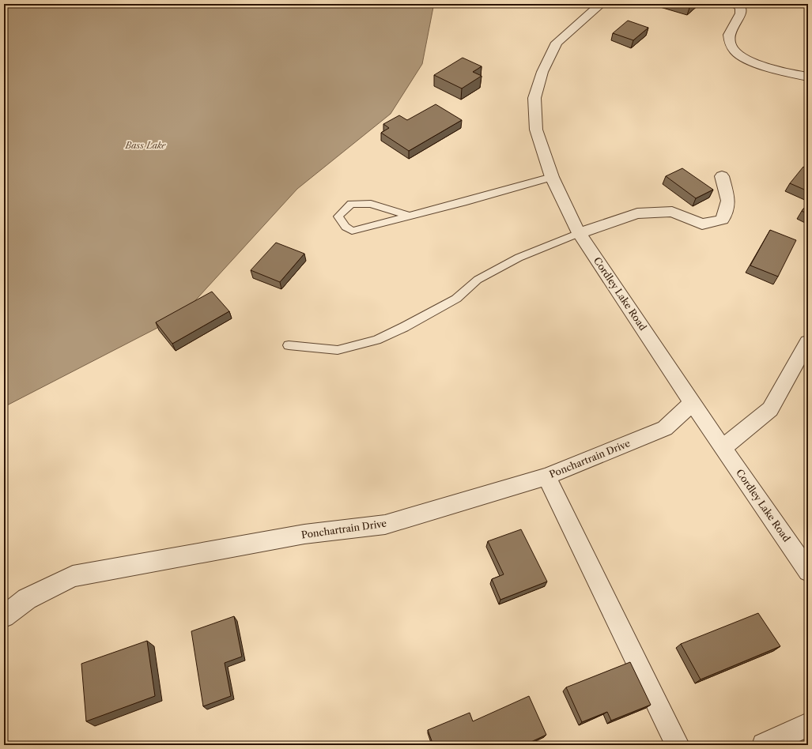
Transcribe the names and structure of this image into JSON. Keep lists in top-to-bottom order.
{
  "streets": {
    "street": ["Cordley Lake Road", "Ponchartrain Drive"]
  },
  "crossings": [
    ["Cordley Lake Road", "Ponchartrain Drive"]
  ],
  "water": ["Bass Lake"]
}
